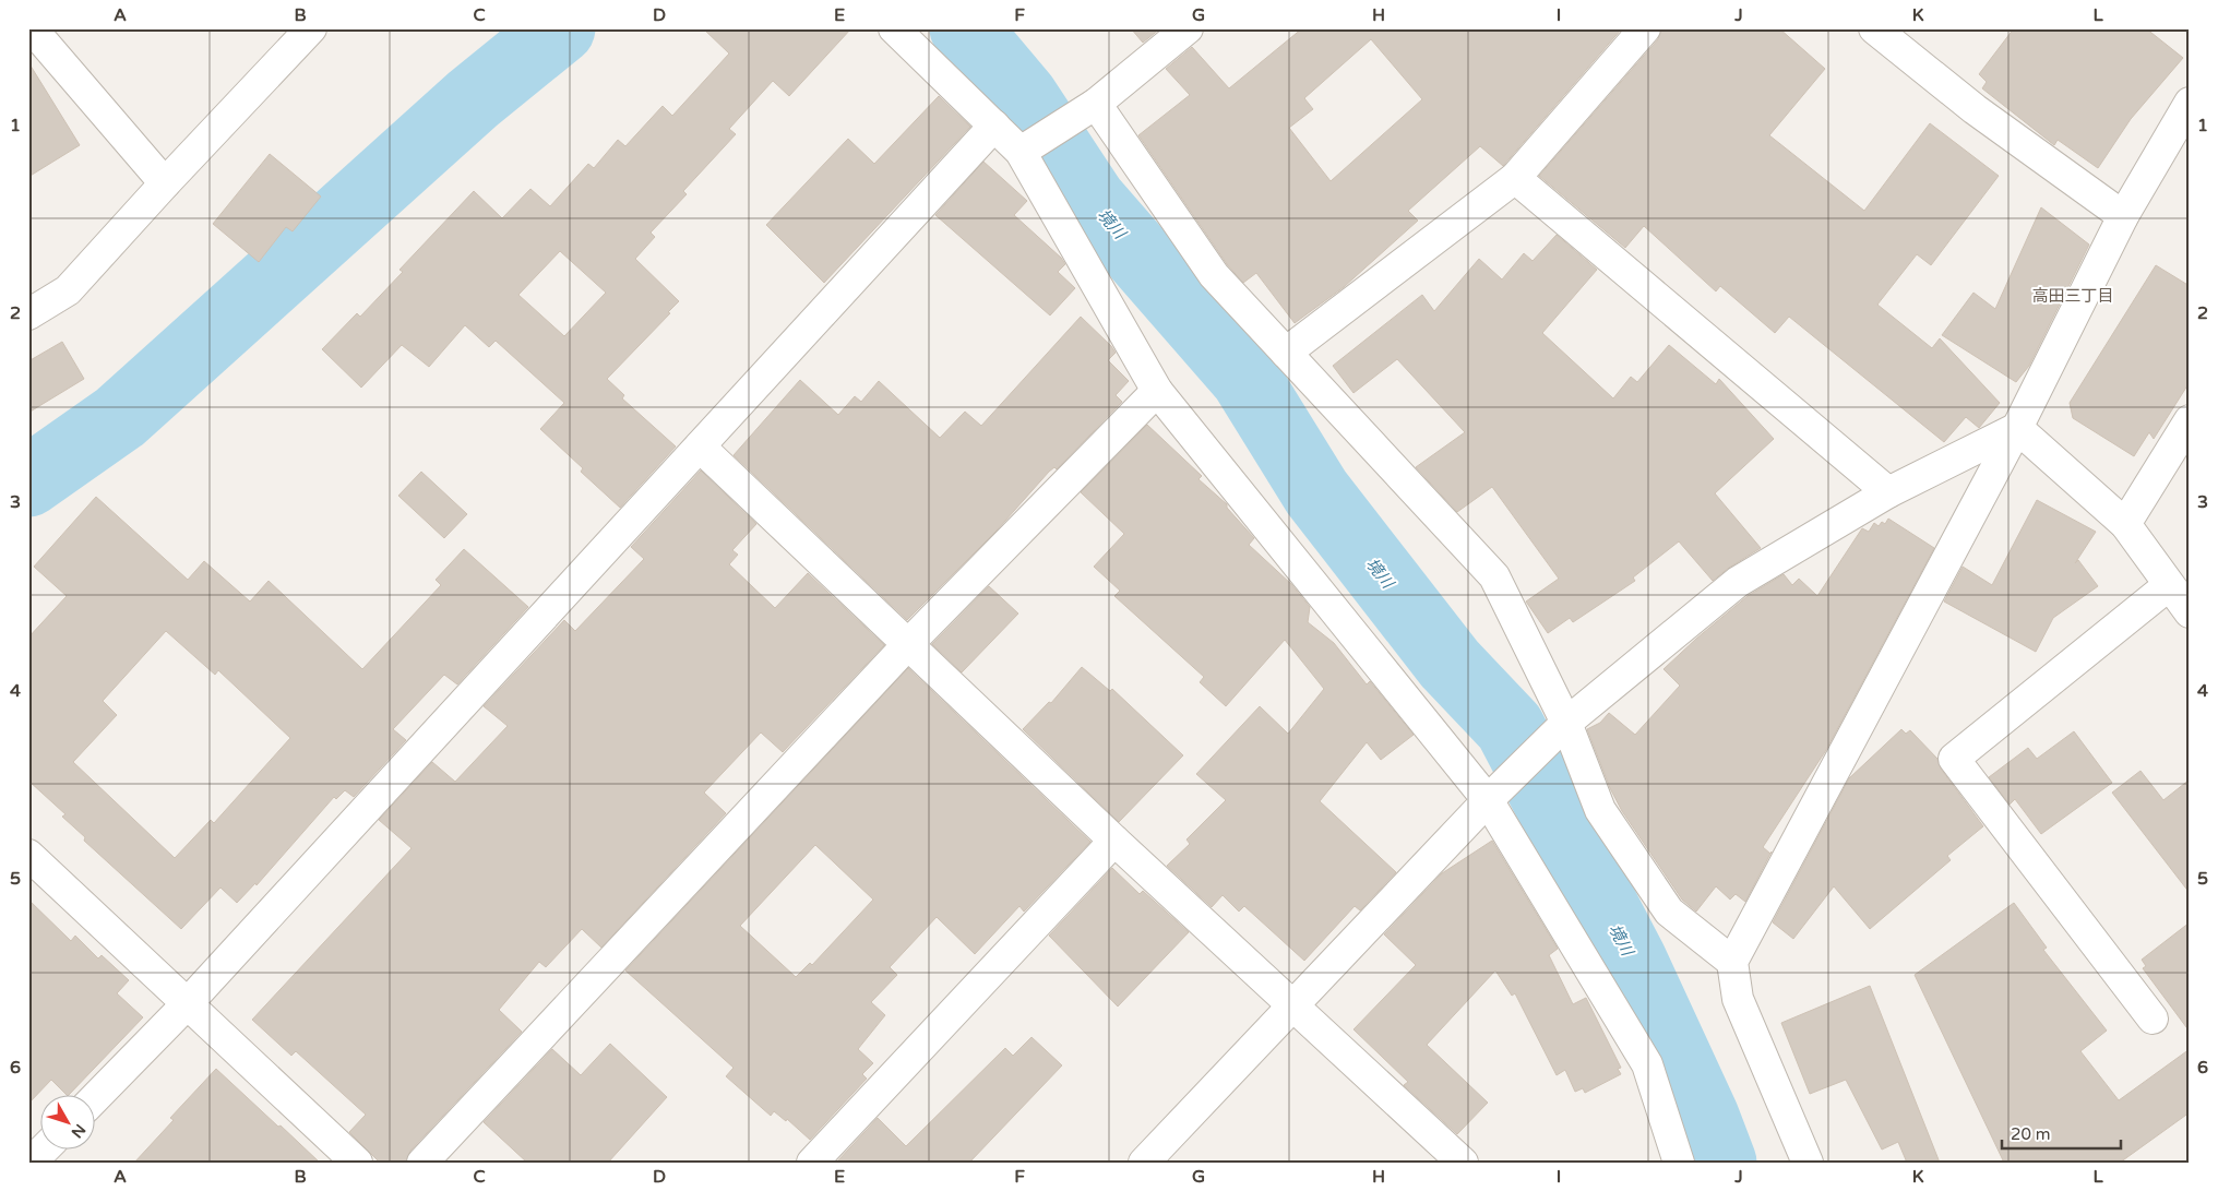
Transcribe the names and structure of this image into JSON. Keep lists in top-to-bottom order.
{
  "districts": ["高田三丁目"],
  "water": ["境川"],
  "scale_bar": "20 m",
  "north": "bottom right",
  "grid": {
    "columns": [
      "A",
      "B",
      "C",
      "D",
      "E",
      "F",
      "G",
      "H",
      "I",
      "J",
      "K",
      "L"
    ],
    "rows": [
      "1",
      "2",
      "3",
      "4",
      "5",
      "6"
    ]
  }
}
